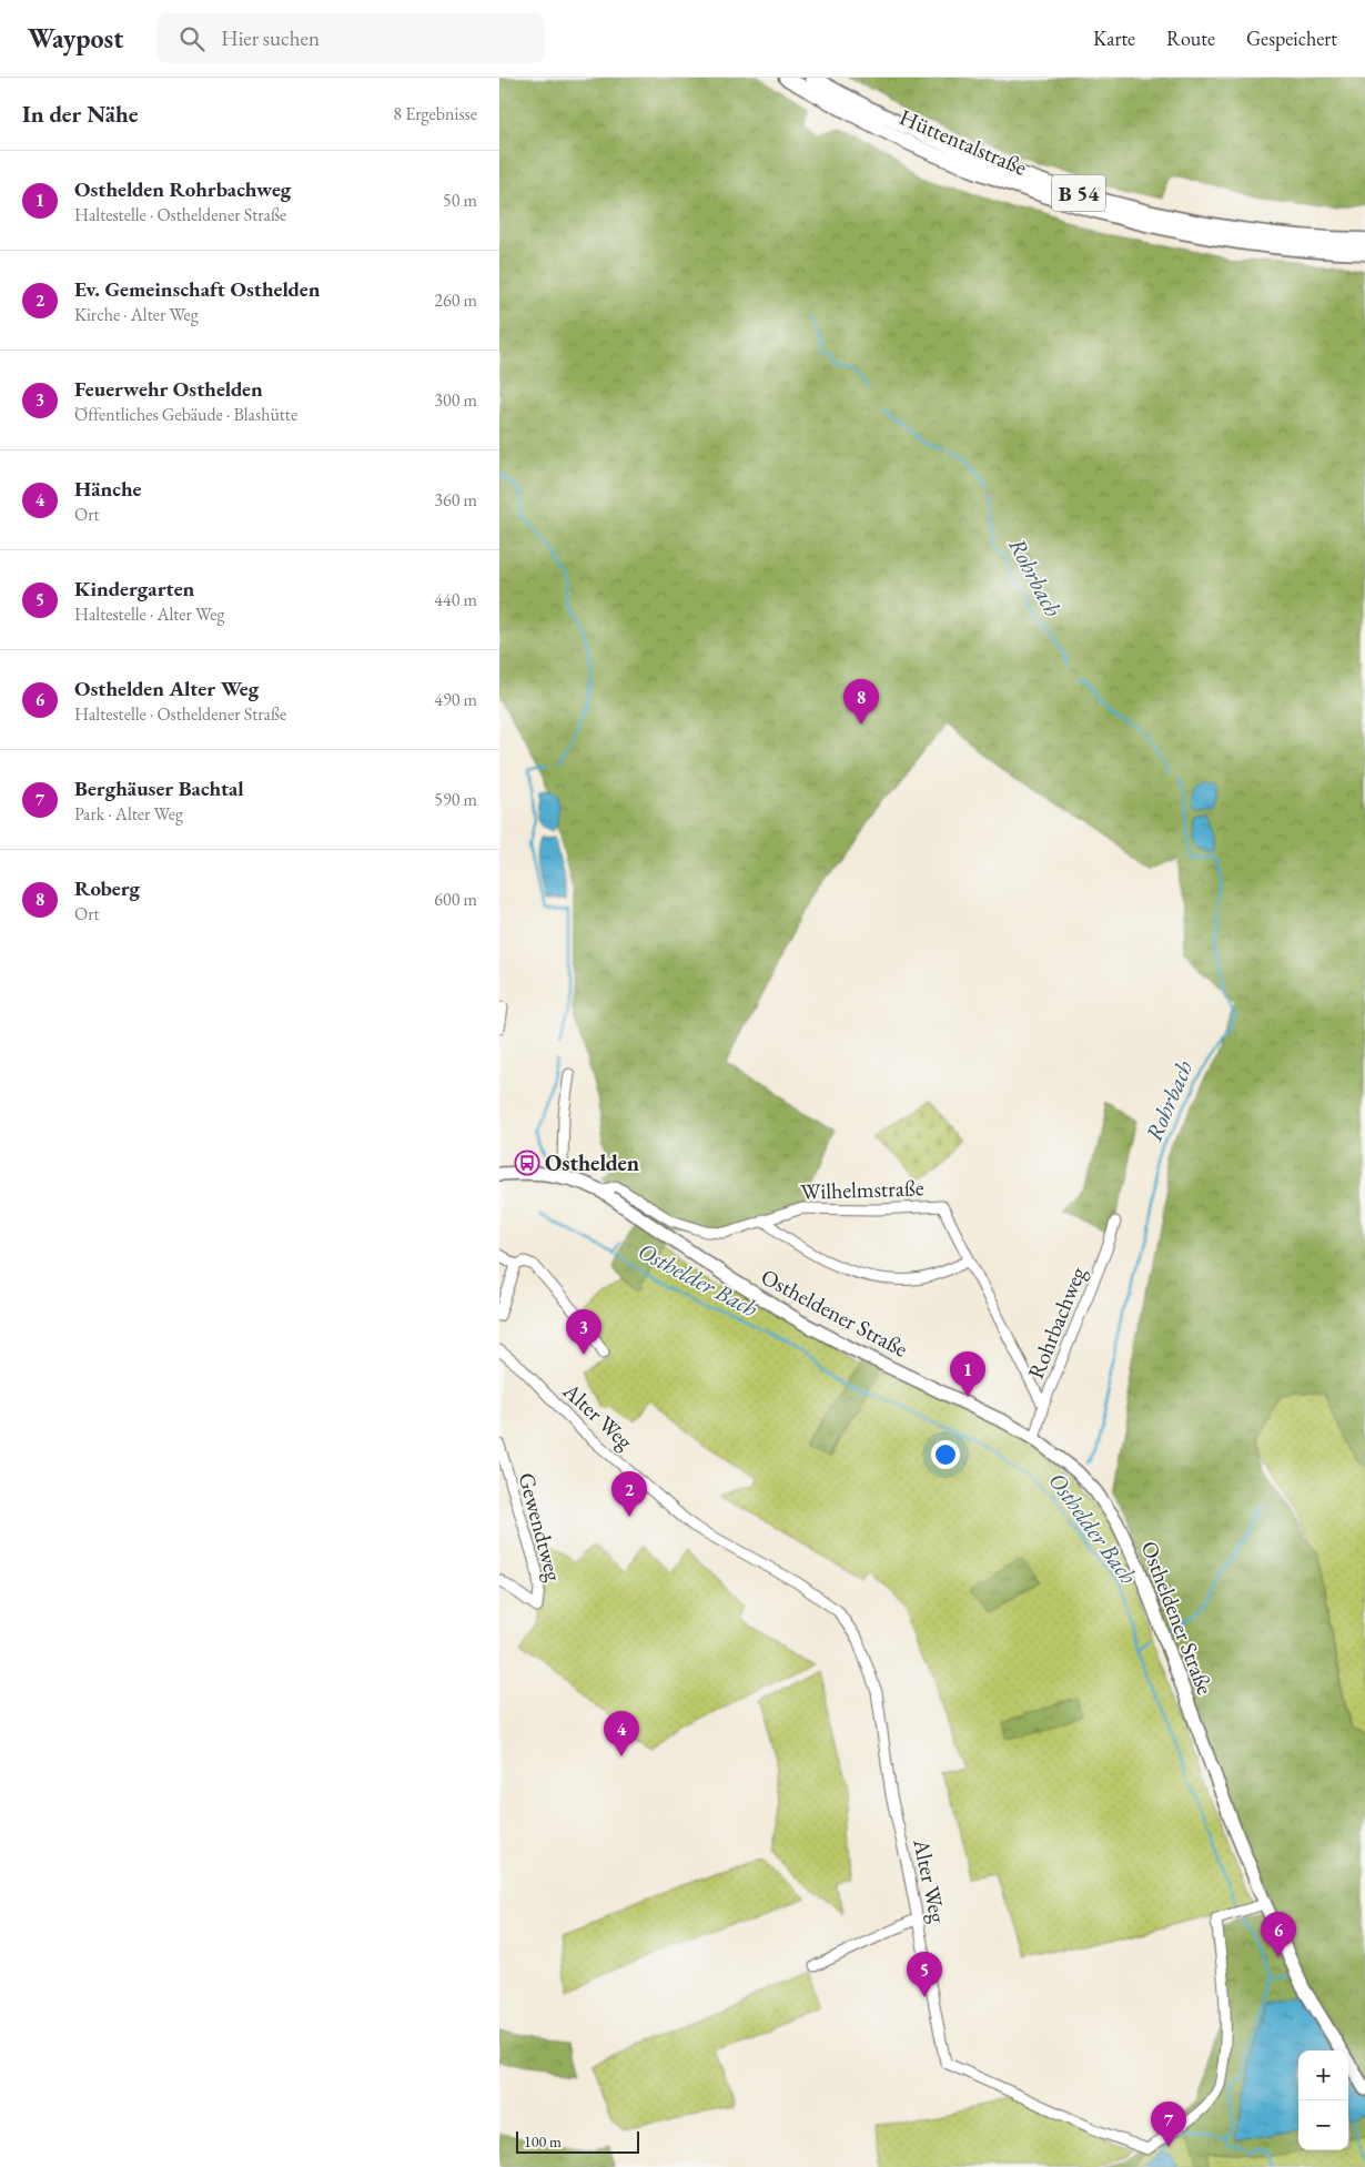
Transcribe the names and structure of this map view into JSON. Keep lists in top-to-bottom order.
{
  "streets": {
    "highway": ["Hüttentalstraße", "B 54"],
    "main road": ["Ostheldener Straße"],
    "street": [
      "Wilhelmstraße",
      "Rohrbachweg",
      "Alter Weg",
      "Gewendtweg"
    ]
  },
  "crossings": [
    ["Wilhelmstraße", "Ostheldener Straße"],
    ["Ostheldener Straße", "Rohrbachweg"],
    ["Ostheldener Straße", "Alter Weg"]
  ],
  "water": ["Rohrbach", "Osthelder Bach"],
  "places": {
    "bus stop": ["Osthelden"]
  },
  "scale_bar": "100 m",
  "page": {
    "header": "Waypost",
    "search": "Hier suchen",
    "nav": ["Karte", "Route", "Gespeichert"],
    "heading": ["In der Nähe", "8 Ergebnisse"],
    "list": [
      {
        "mark": "1",
        "name": "Osthelden Rohrbachweg",
        "note": "Haltestelle · Ostheldener Straße",
        "value": "50 m"
      },
      {
        "mark": "2",
        "name": "Ev. Gemeinschaft Osthelden",
        "note": "Kirche · Alter Weg",
        "value": "260 m"
      },
      {
        "mark": "3",
        "name": "Feuerwehr Osthelden",
        "note": "Öffentliches Gebäude · Blashütte",
        "value": "300 m"
      },
      {
        "mark": "4",
        "name": "Hänche",
        "note": "Ort",
        "value": "360 m"
      },
      {
        "mark": "5",
        "name": "Kindergarten",
        "note": "Haltestelle · Alter Weg",
        "value": "440 m"
      },
      {
        "mark": "6",
        "name": "Osthelden Alter Weg",
        "note": "Haltestelle · Ostheldener Straße",
        "value": "490 m"
      },
      {
        "mark": "7",
        "name": "Berghäuser Bachtal",
        "note": "Park · Alter Weg",
        "value": "590 m"
      },
      {
        "mark": "8",
        "name": "Roberg",
        "note": "Ort",
        "value": "600 m"
      }
    ],
    "pins": [
      "8",
      "3",
      "1",
      "2",
      "4",
      "6",
      "5",
      "7"
    ],
    "map_buttons": ["+", "−"],
    "scale": "100 m"
  }
}
